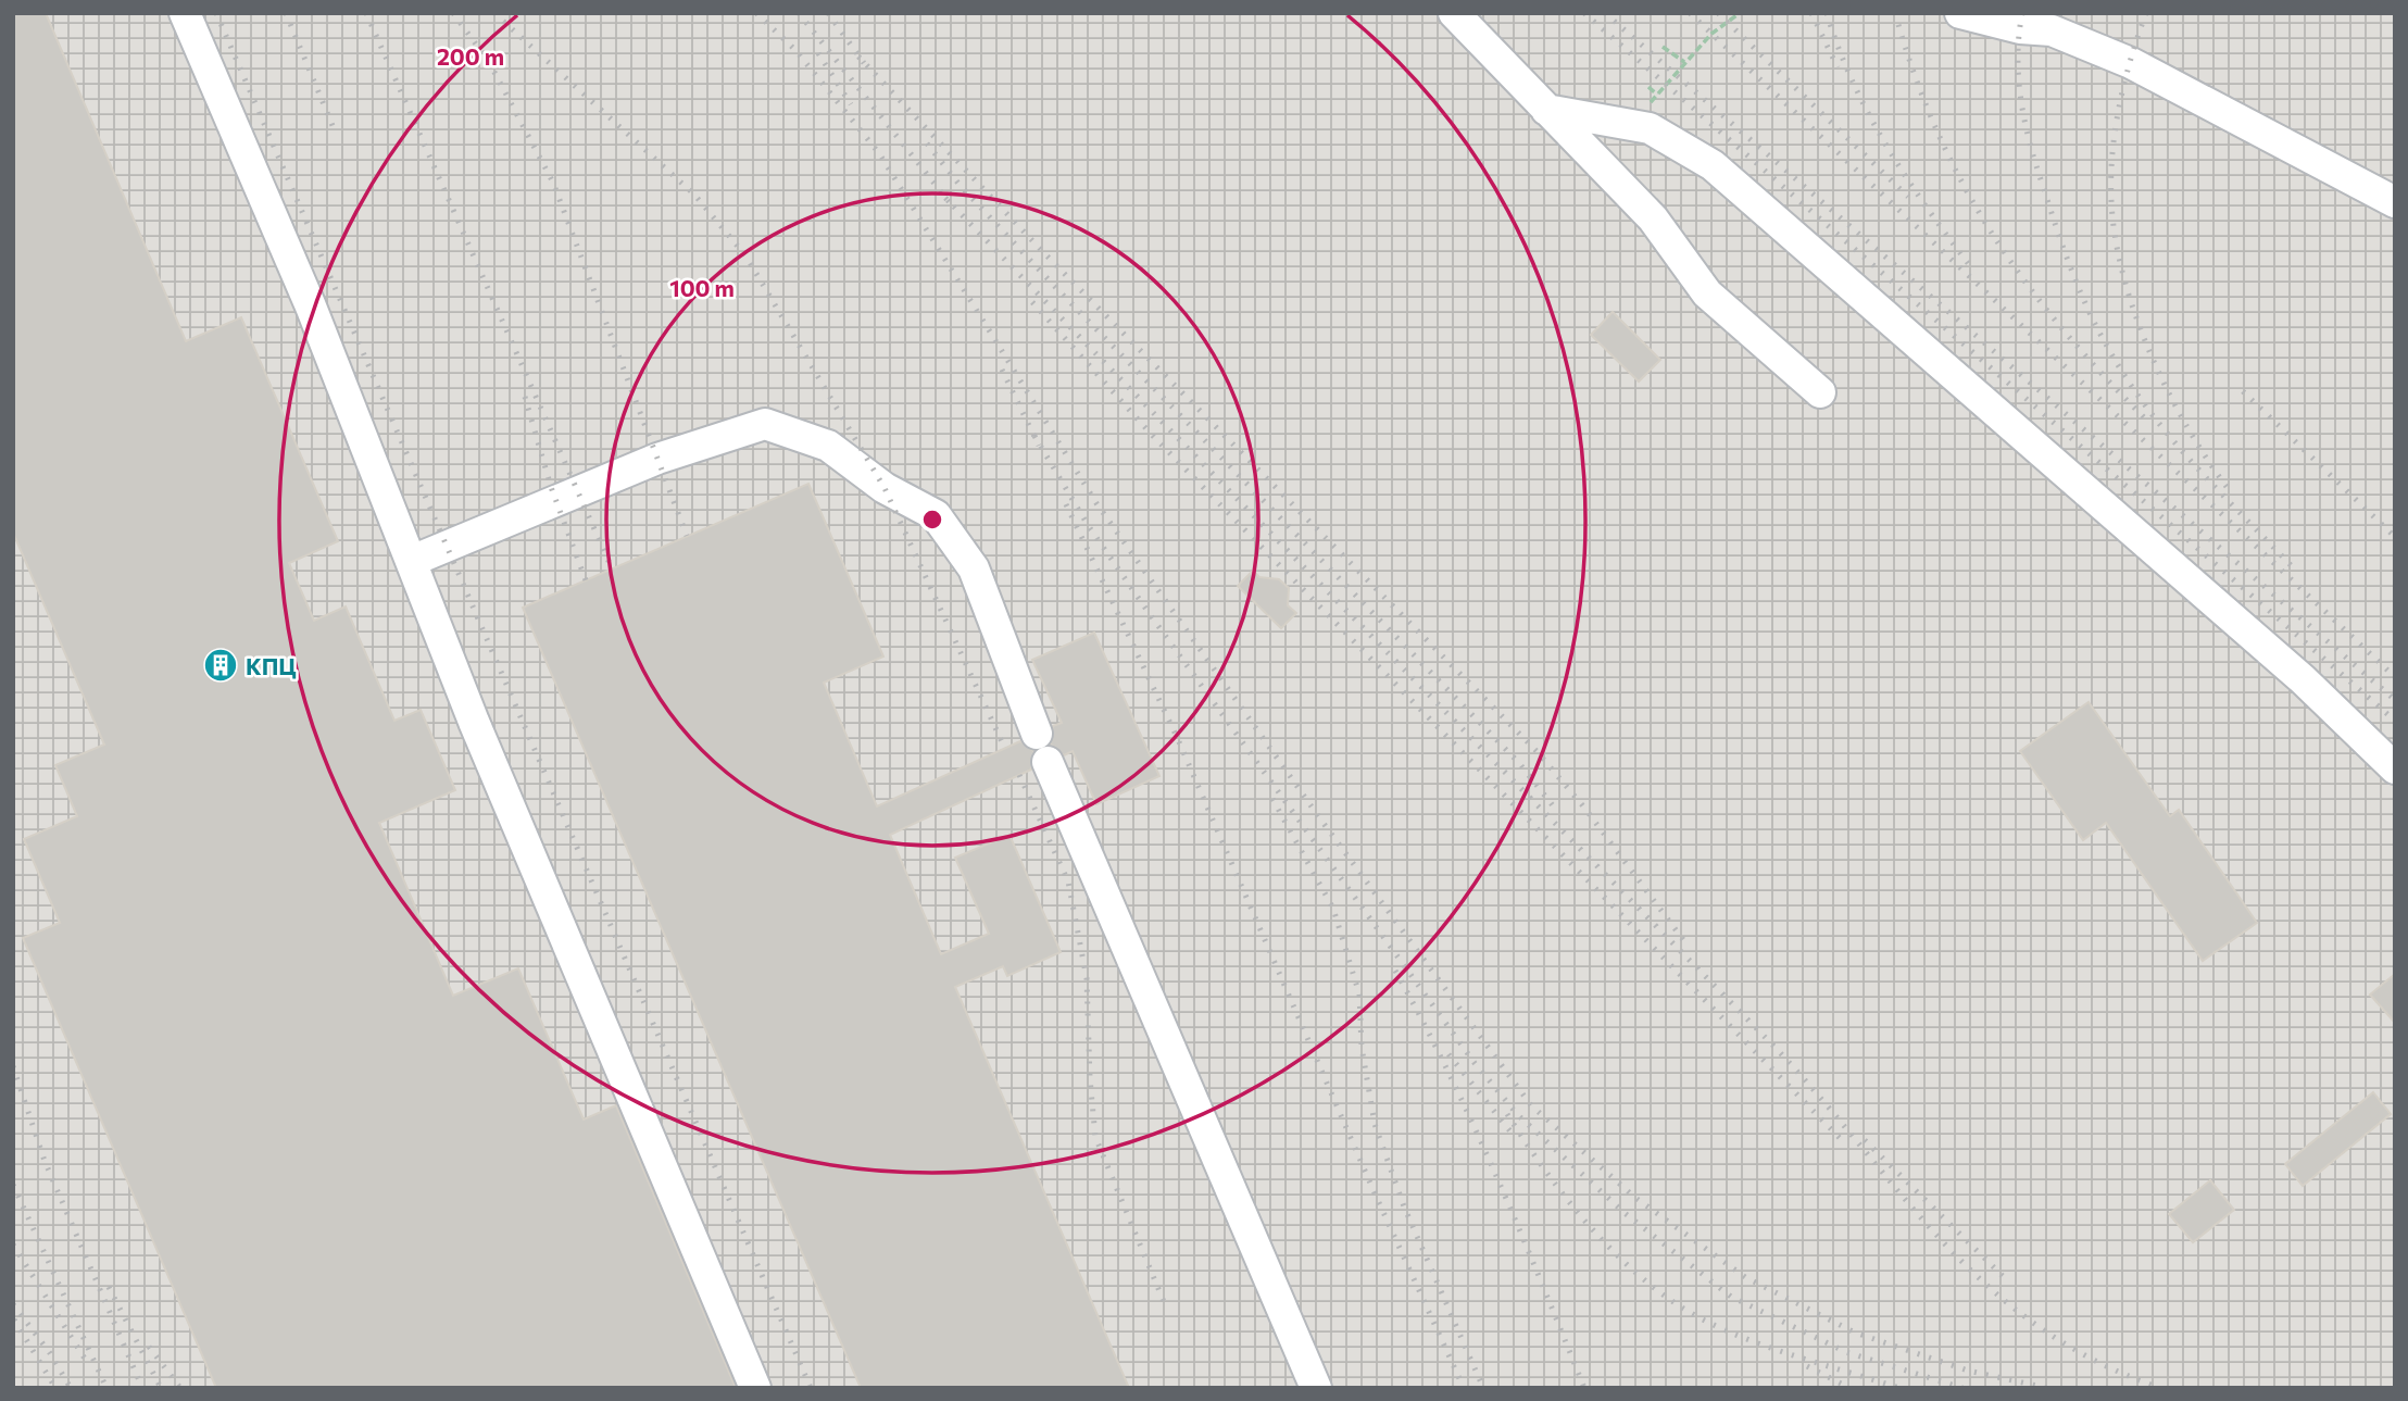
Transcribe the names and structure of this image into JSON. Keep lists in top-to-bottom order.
{
  "places": {
    "building": ["КПЦ"]
  },
  "rings": ["200 m", "100 m"]
}
